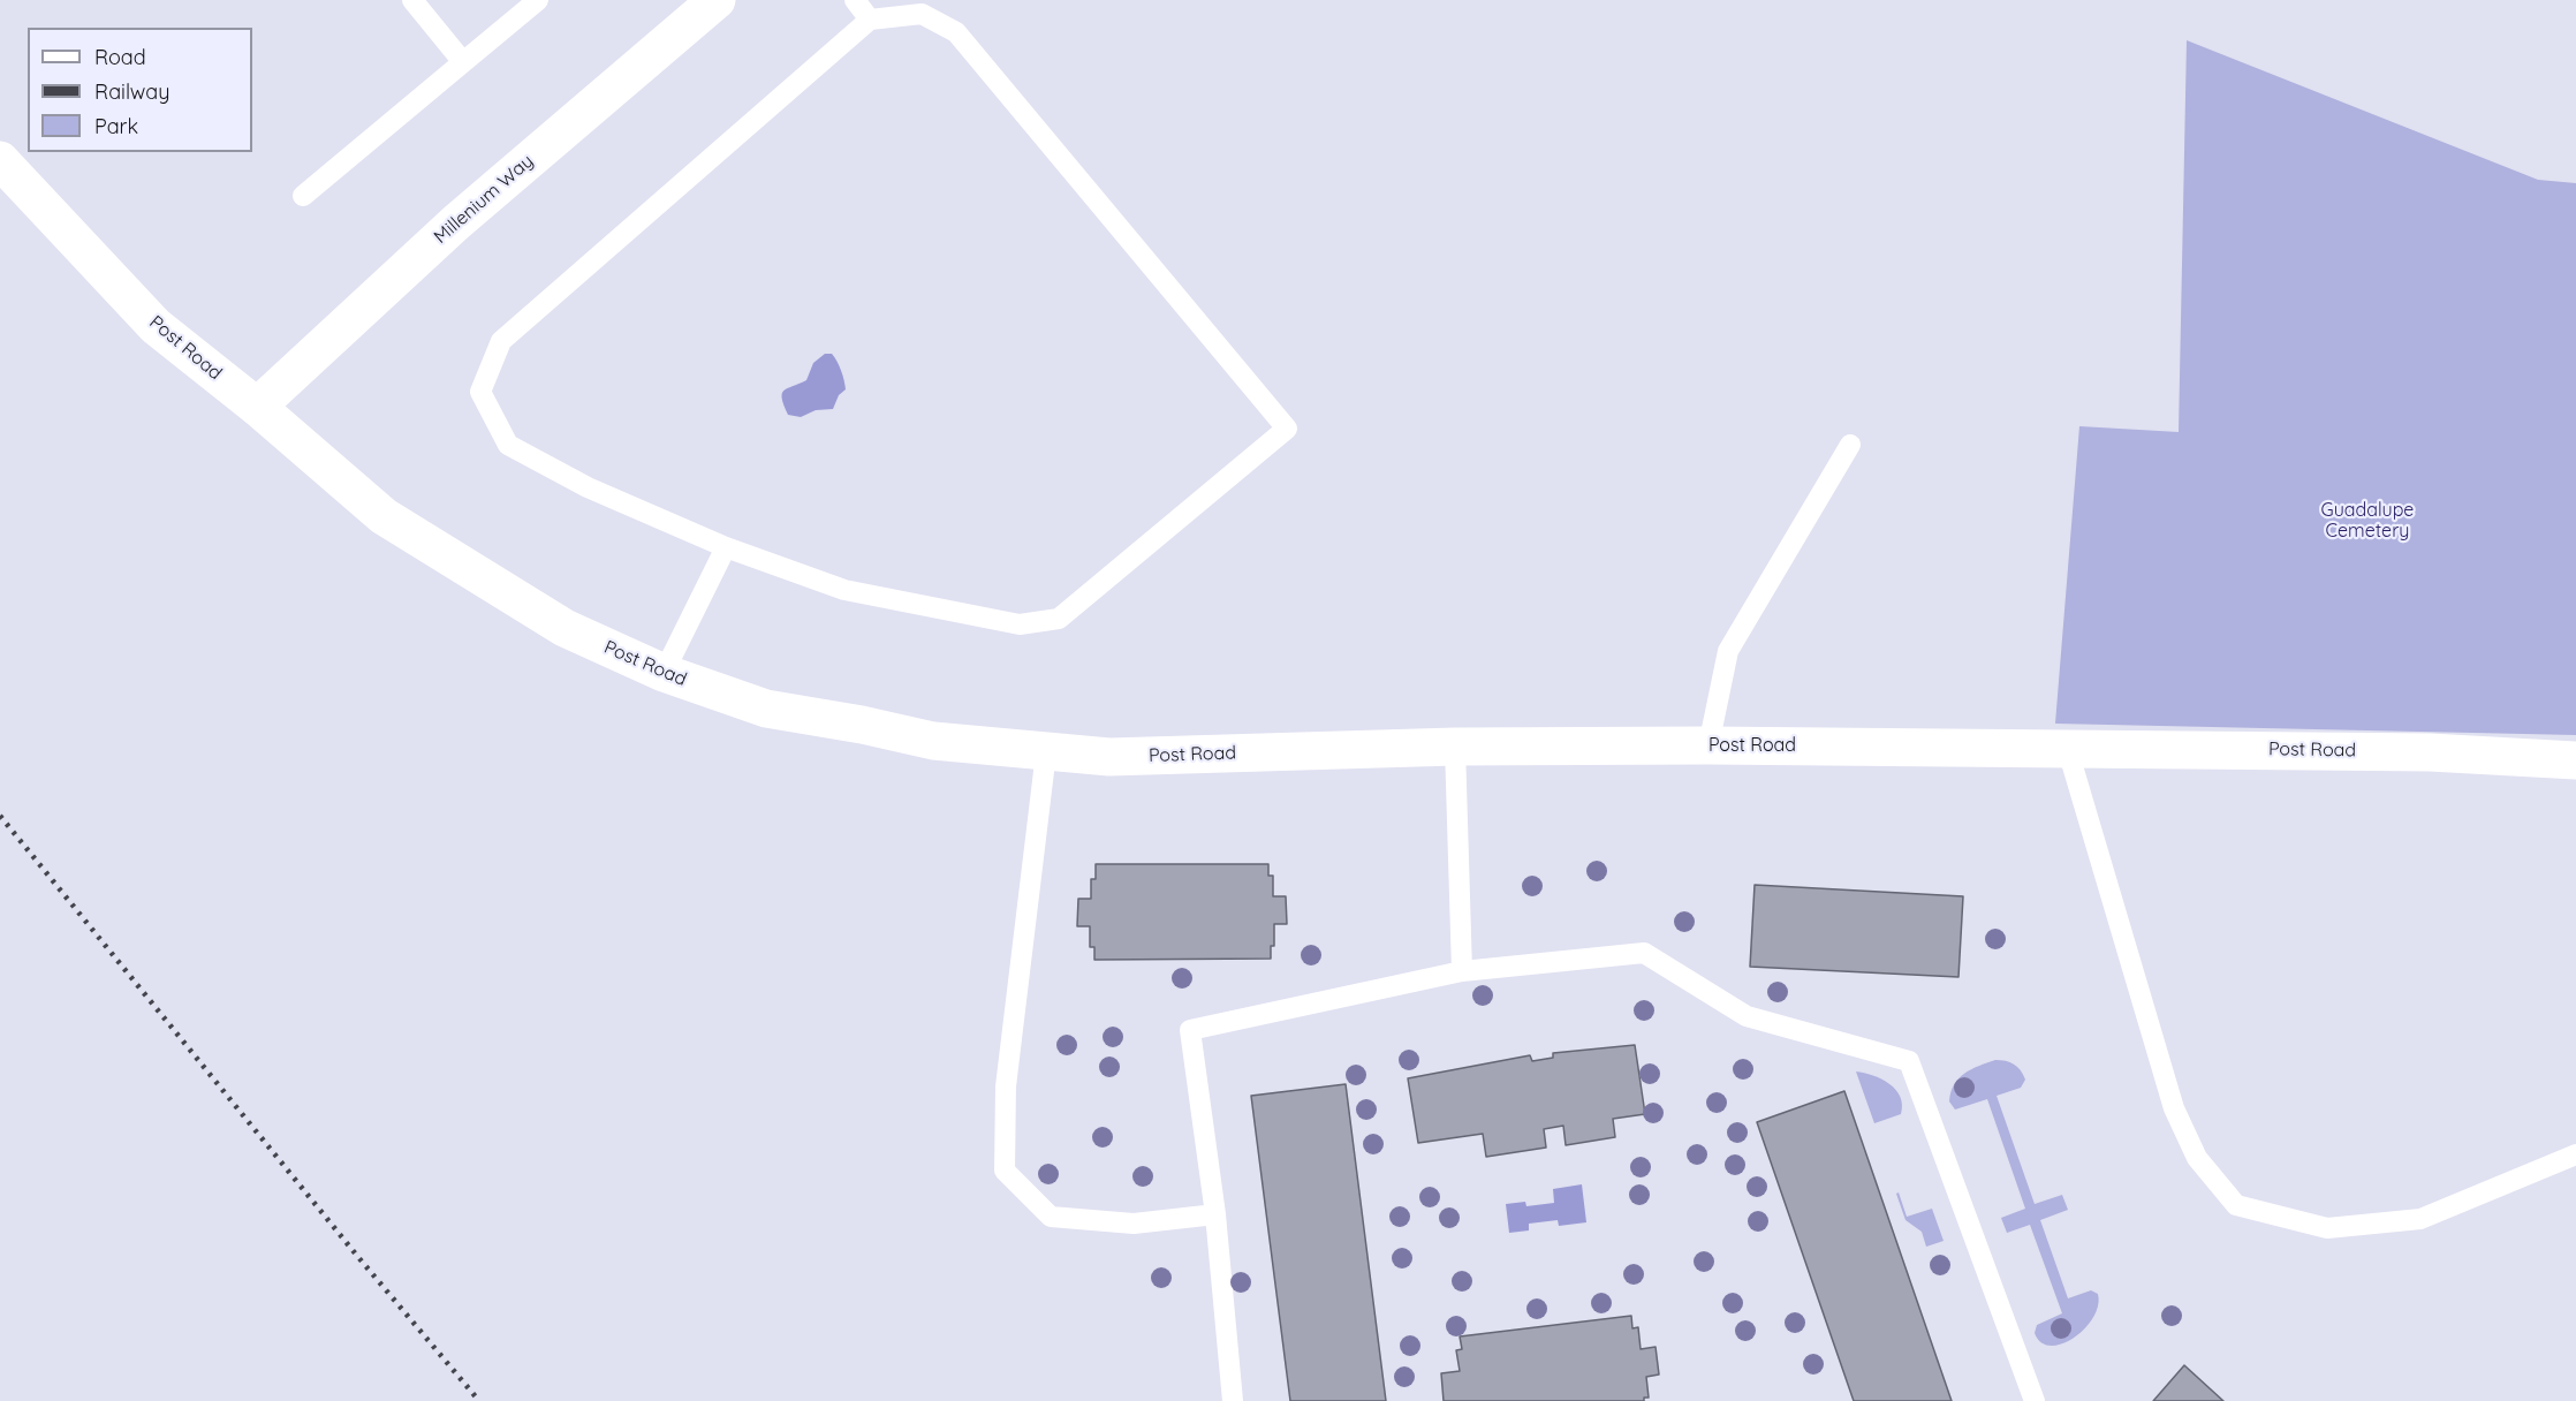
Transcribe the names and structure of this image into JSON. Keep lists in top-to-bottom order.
{
  "streets": {
    "street": ["Millenium Way", "Post Road"]
  },
  "crossings": [
    ["Millenium Way", "Post Road"]
  ],
  "parks": ["Guadalupe Cemetery"],
  "legend": ["Road", "Railway", "Park"]
}
